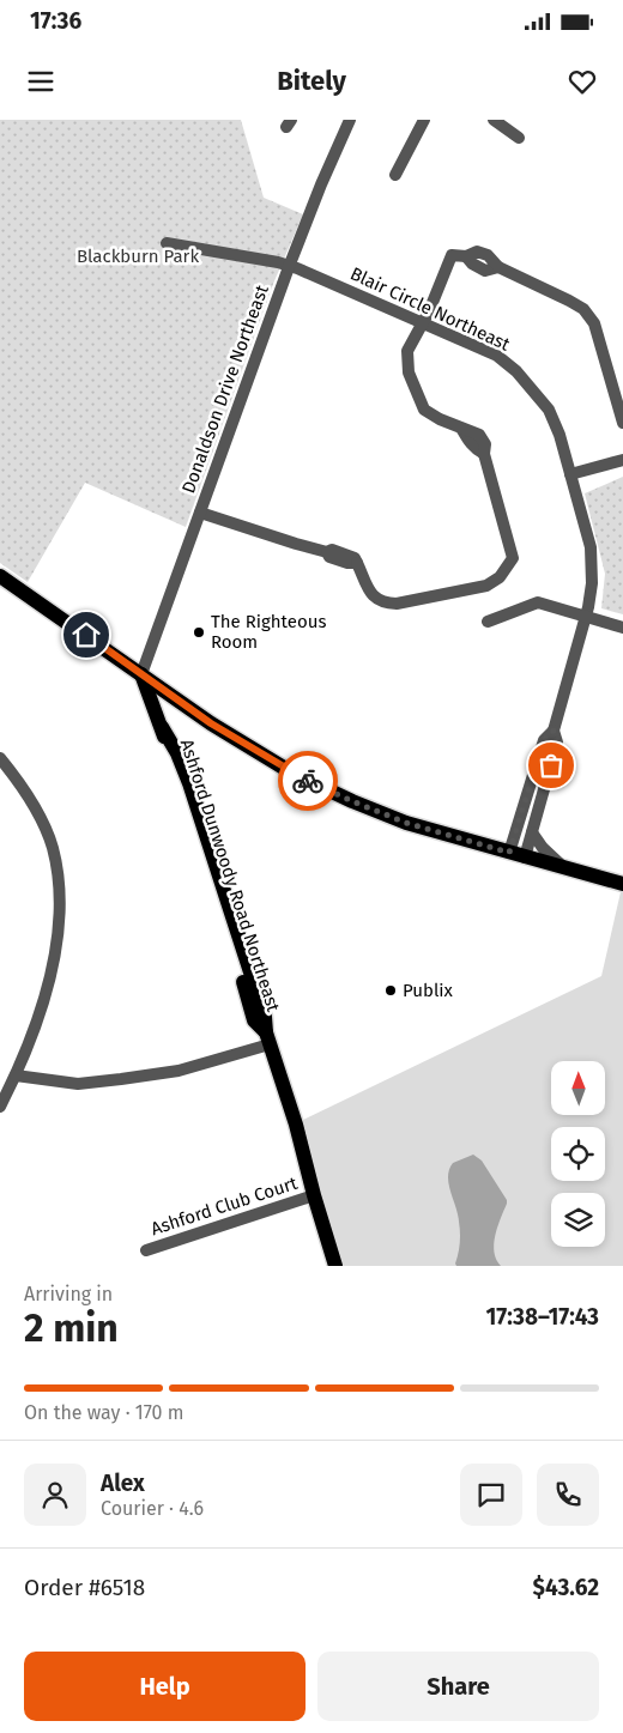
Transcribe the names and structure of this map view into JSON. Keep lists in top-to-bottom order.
{
  "streets": {
    "main road": ["Ashford Dunwoody Road Northeast"],
    "street": ["Blair Circle Northeast", "Donaldson Drive Northeast", "Ashford Club Court"]
  },
  "crossings": [
    ["Blair Circle Northeast", "Donaldson Drive Northeast"],
    ["Donaldson Drive Northeast", "Ashford Dunwoody Road Northeast"],
    ["Ashford Dunwoody Road Northeast", "Ashford Club Court"]
  ],
  "parks": ["Blackburn Park"],
  "places": ["The Righteous Room", "Publix"],
  "north": "top",
  "page": {
    "status": "17:36",
    "header": "Bitely",
    "heading": ["2 min", "Arriving in", "17:38–17:43"],
    "panel": [
      "Alex",
      "Courier · 4.6",
      "Order #6518",
      "$43.62"
    ],
    "bar": "On the way · 170 m",
    "buttons": ["Help", "Share"]
  }
}
